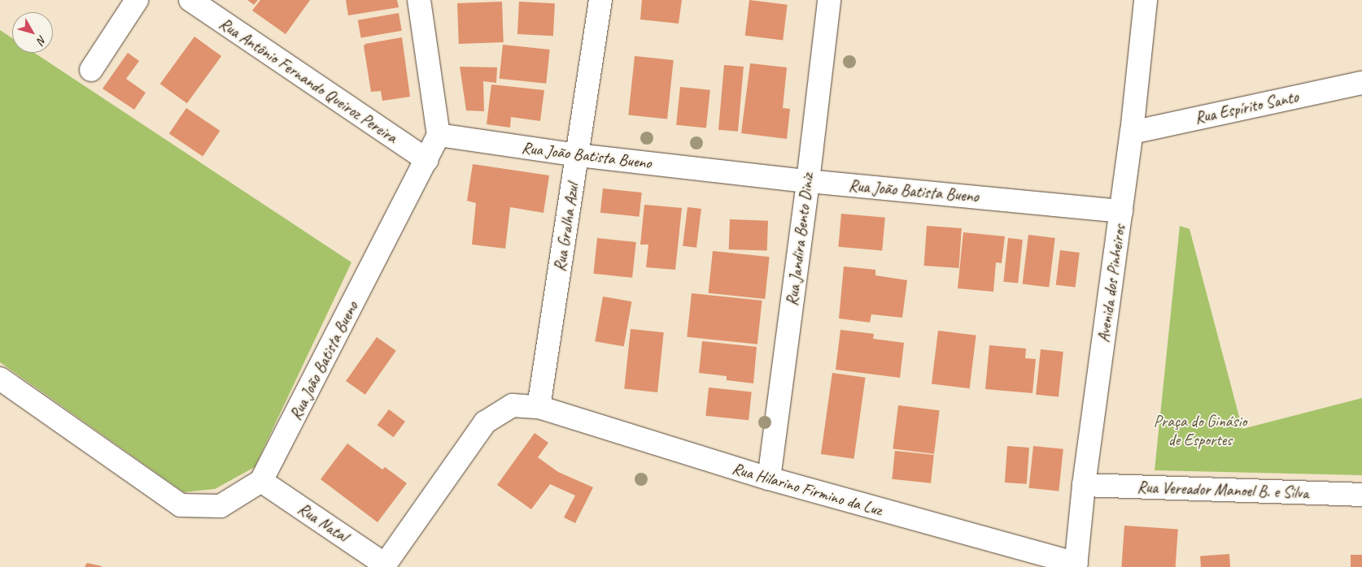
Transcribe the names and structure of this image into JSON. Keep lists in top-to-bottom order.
{
  "streets": {
    "street": [
      "Rua Antônio Fernando Queiroz Pereira",
      "Rua Espírito Santo",
      "Rua João Batista Bueno",
      "Rua Gralha Azul",
      "Rua Jandira Bento Diniz",
      "Avenida dos Pinheiros",
      "Rua Hilarino Firmino da Luz",
      "Rua Vereador Manoel B. e Silva",
      "Rua Natal"
    ]
  },
  "crossings": [
    ["Rua Antônio Fernando Queiroz Pereira", "Rua João Batista Bueno"],
    ["Rua Espírito Santo", "Avenida dos Pinheiros"],
    ["Rua João Batista Bueno", "Rua Gralha Azul"],
    ["Rua João Batista Bueno", "Rua Jandira Bento Diniz"],
    ["Rua João Batista Bueno", "Avenida dos Pinheiros"],
    ["Rua João Batista Bueno", "Rua Natal"],
    ["Rua Gralha Azul", "Rua Hilarino Firmino da Luz"],
    ["Rua Jandira Bento Diniz", "Rua Hilarino Firmino da Luz"],
    ["Avenida dos Pinheiros", "Rua Hilarino Firmino da Luz"],
    ["Avenida dos Pinheiros", "Rua Vereador Manoel B. e Silva"],
    ["Rua Hilarino Firmino da Luz", "Rua Natal"]
  ],
  "parks": ["Praça do Ginásio de Esportes"],
  "north": "bottom right"
}
